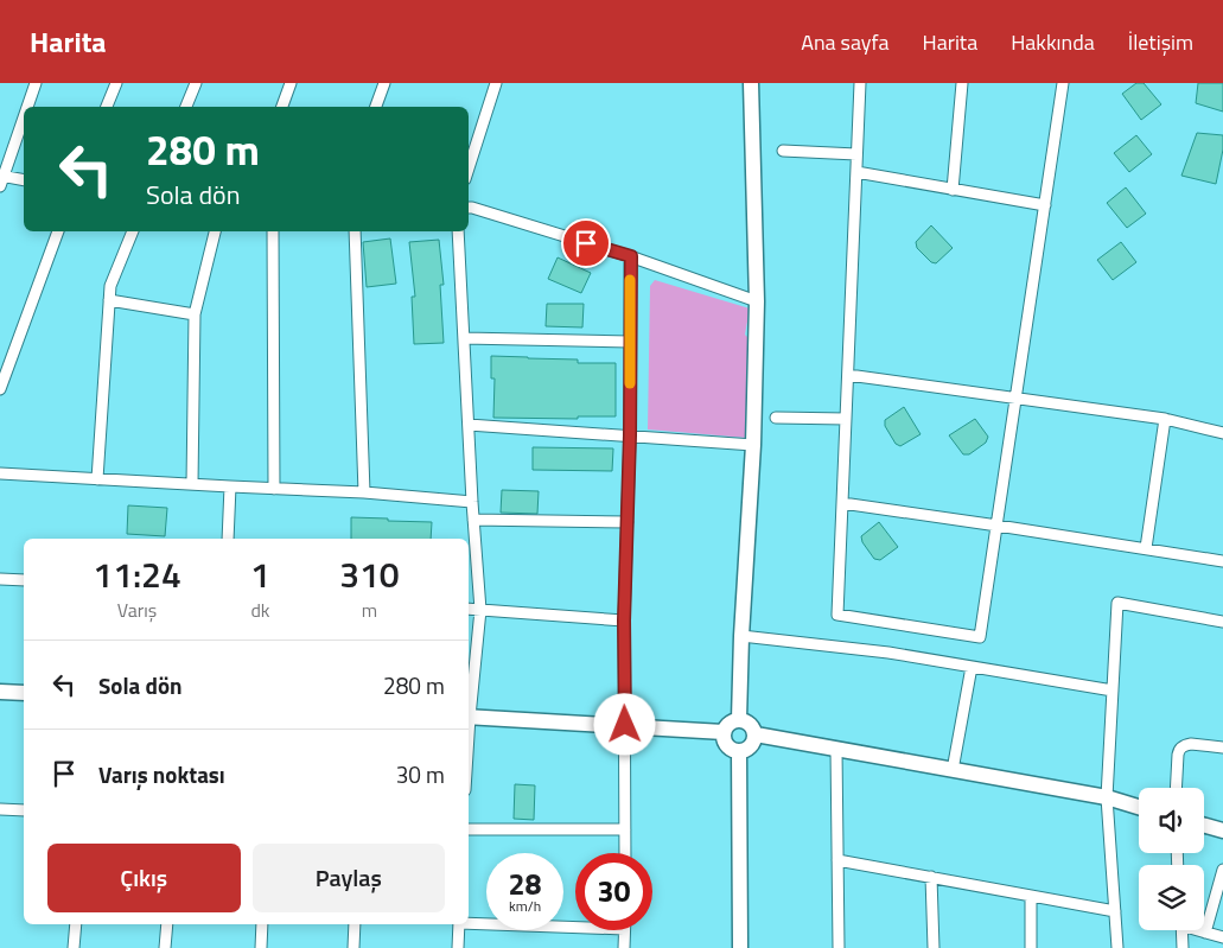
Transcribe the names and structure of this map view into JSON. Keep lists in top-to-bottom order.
{
  "page": {
    "header": "Harita",
    "nav": [
      "Ana sayfa",
      "Harita",
      "Hakkında",
      "İletişim"
    ],
    "turn": ["280 m", "Sola dön"],
    "eta": [
      "11:24",
      "Varış",
      "1",
      "dk",
      "310",
      "m"
    ],
    "list": [
      {
        "name": "Sola dön",
        "value": "280 m"
      },
      {
        "name": "Varış noktası",
        "value": "30 m"
      }
    ],
    "buttons": ["Çıkış", "Paylaş"],
    "speed": "28 km/h",
    "limit": "30"
  }
}
